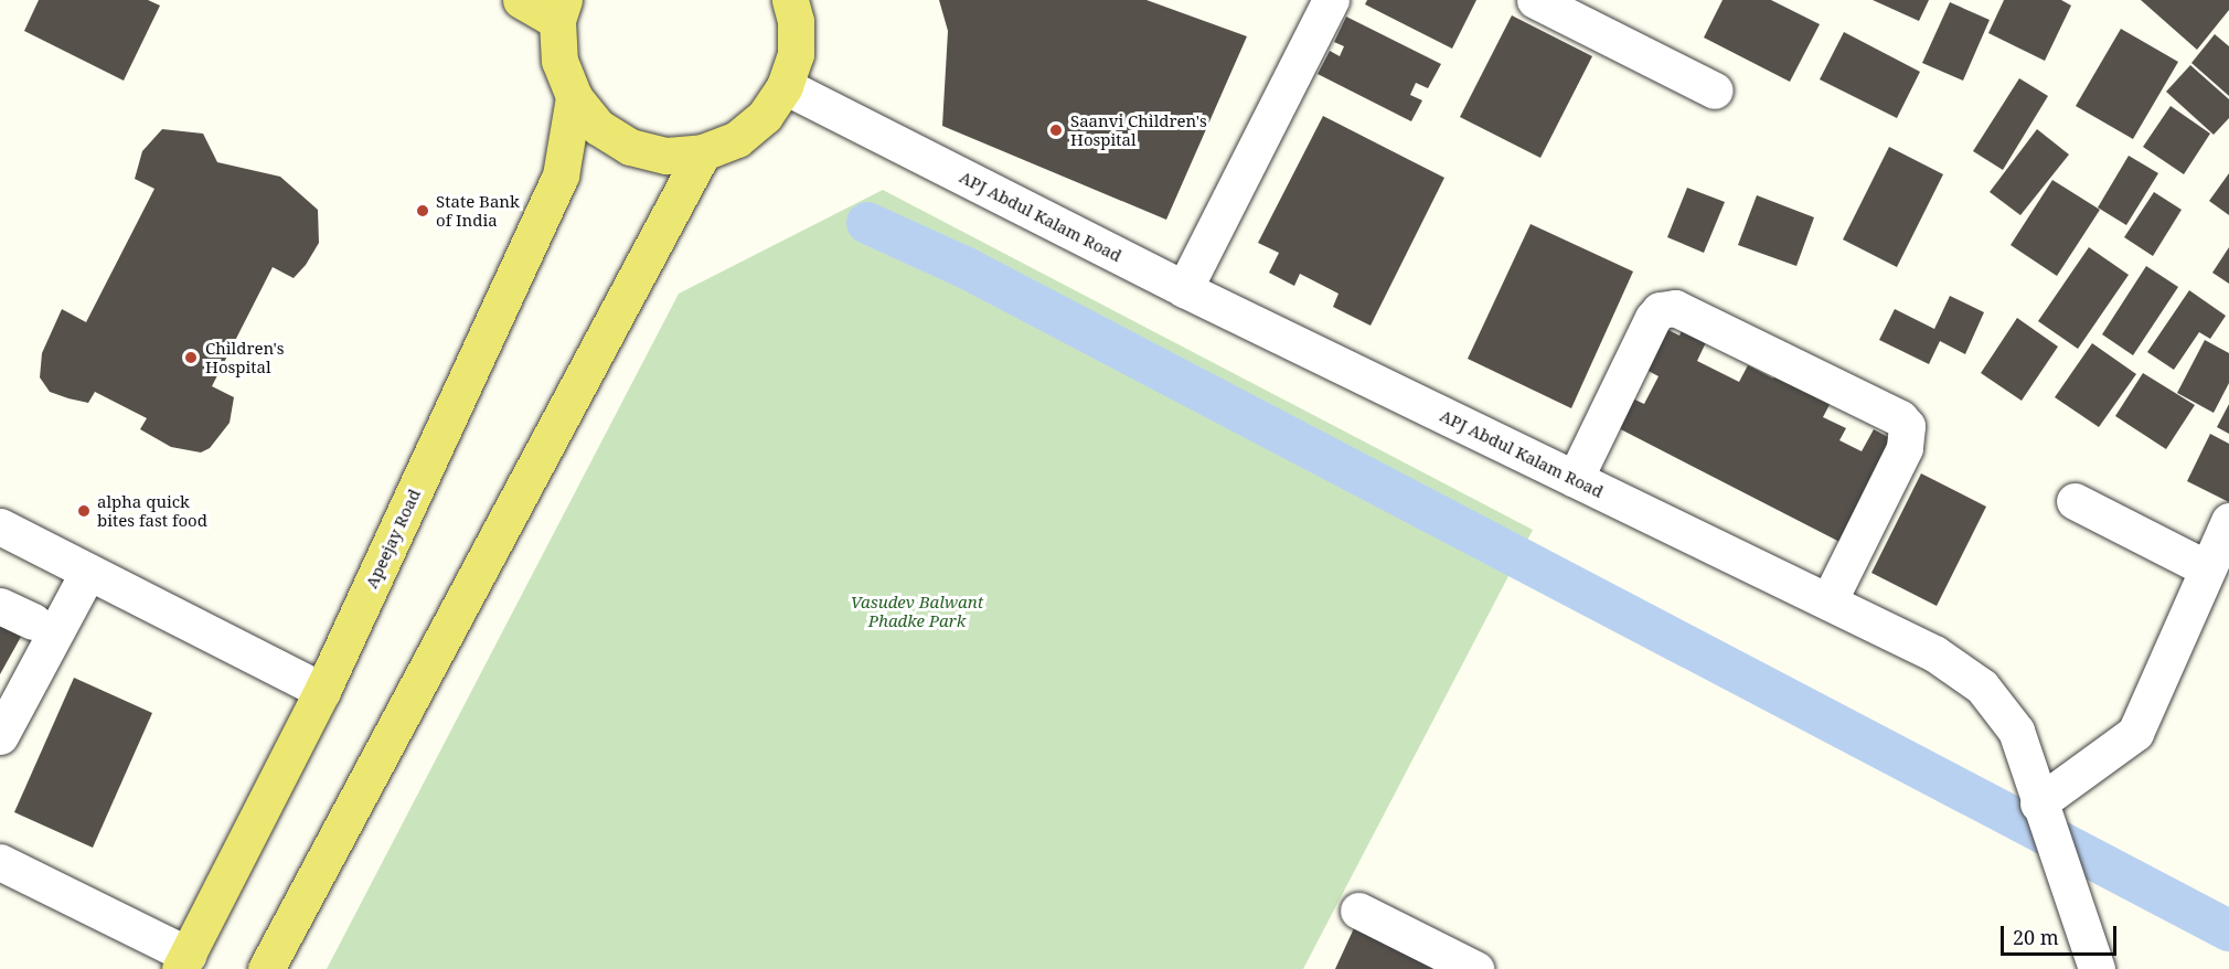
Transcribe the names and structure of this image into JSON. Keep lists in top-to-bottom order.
{
  "streets": {
    "main road": ["Apeejay Road"],
    "street": ["APJ Abdul Kalam Road"]
  },
  "parks": ["Vasudev Balwant Phadke Park"],
  "places": [
    "Saanvi Children's Hospital",
    "State Bank of India",
    "Children's Hospital",
    "alpha quick bites fast food"
  ],
  "scale_bar": "20 m"
}
